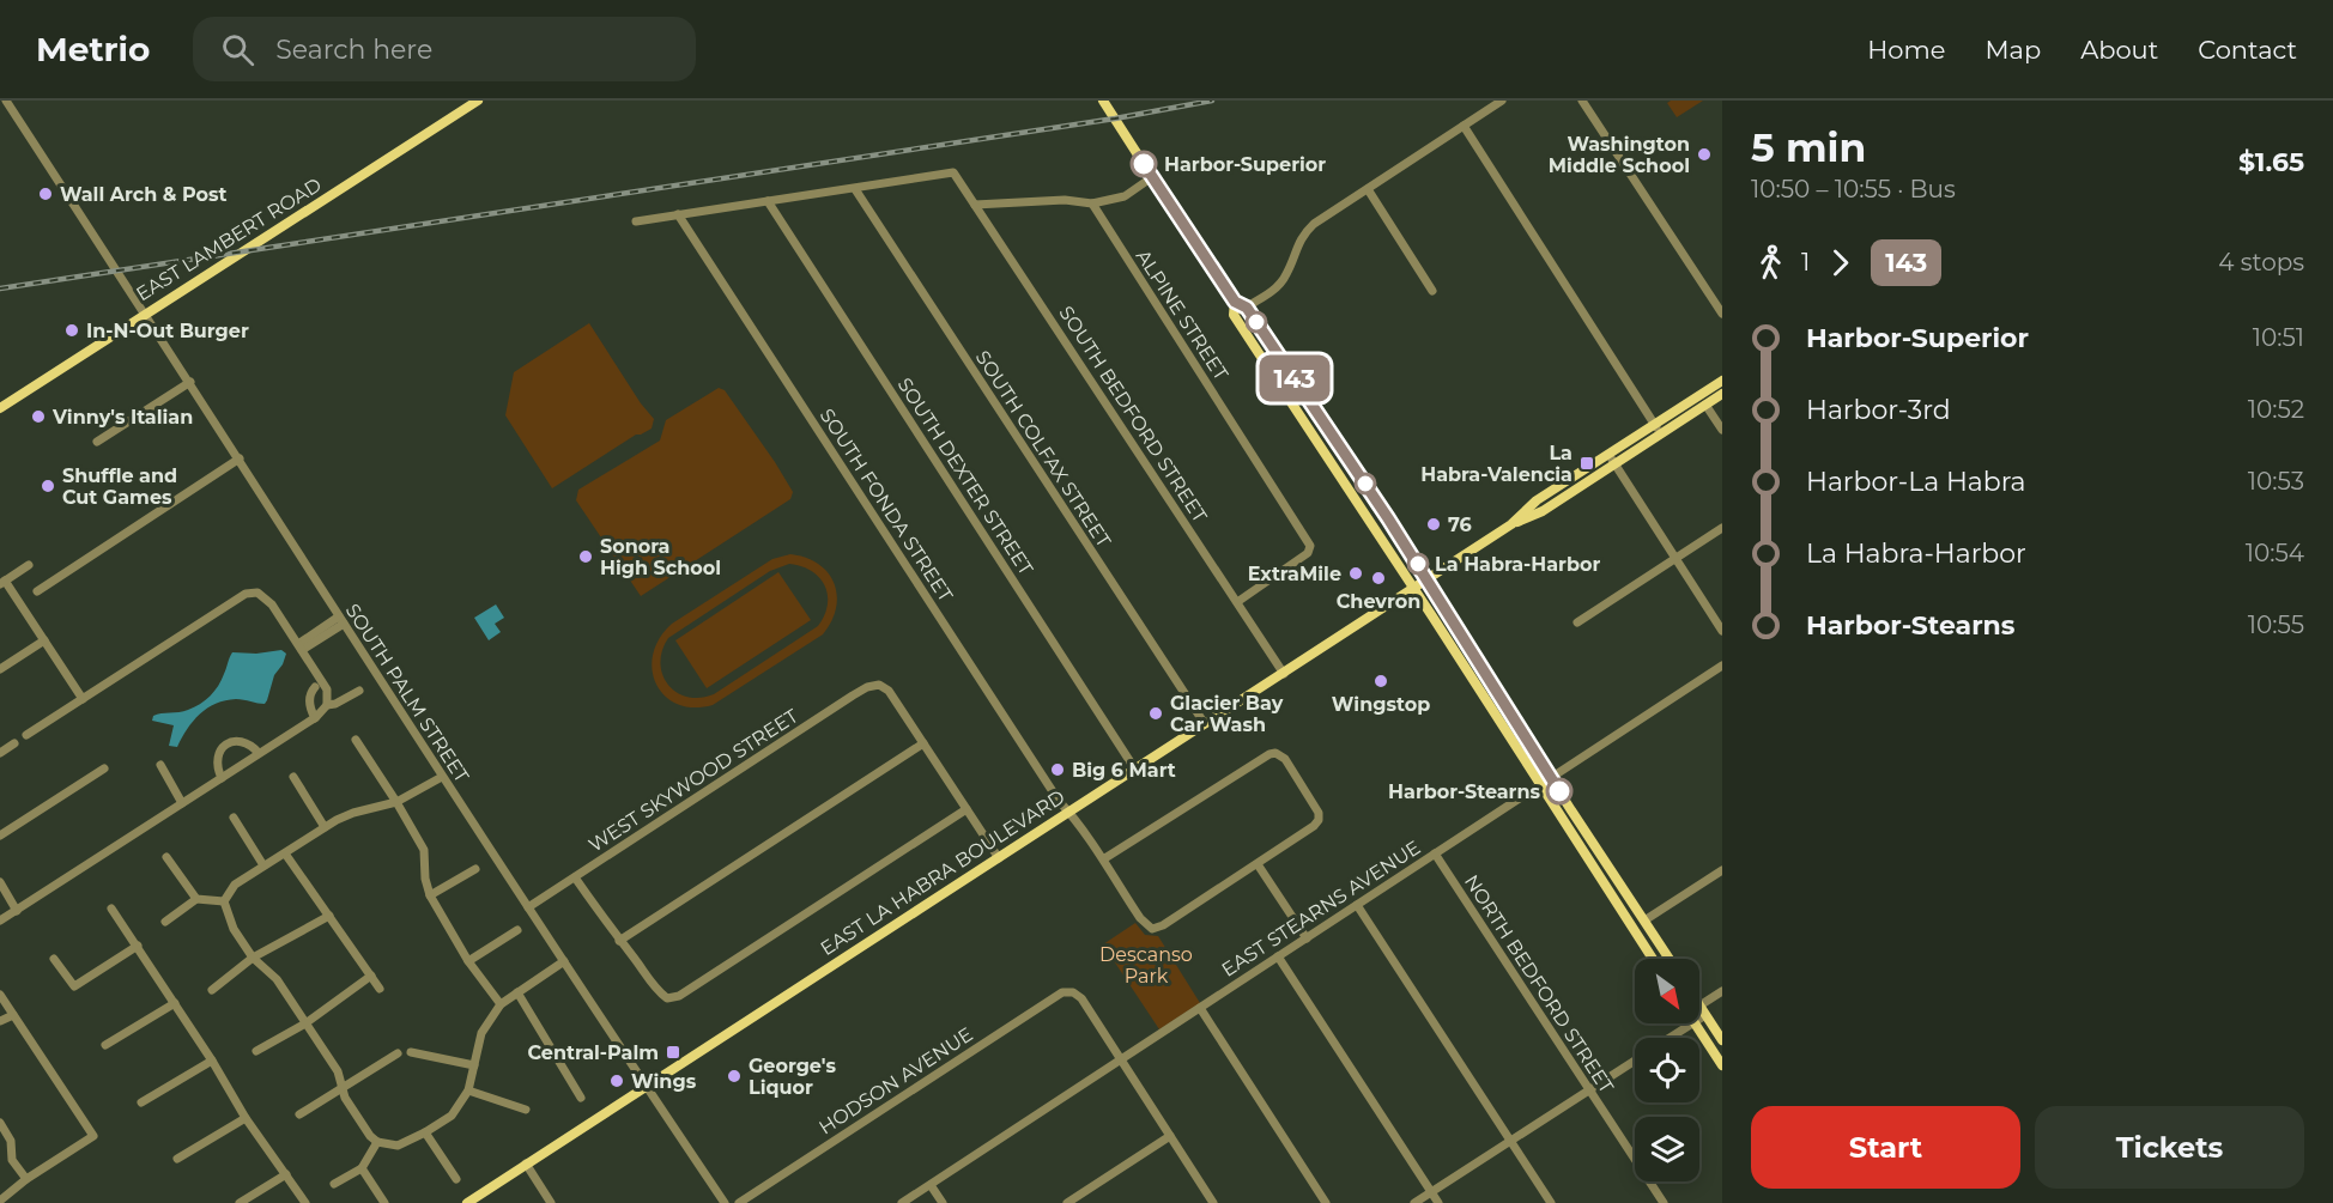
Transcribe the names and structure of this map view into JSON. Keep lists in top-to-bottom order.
{
  "streets": {
    "main road": ["EAST LAMBERT ROAD", "EAST LA HABRA BOULEVARD"],
    "street": [
      "ALPINE STREET",
      "SOUTH BEDFORD STREET",
      "SOUTH COLFAX STREET",
      "SOUTH DEXTER STREET",
      "SOUTH FONDA STREET",
      "SOUTH PALM STREET",
      "WEST SKYWOOD STREET",
      "EAST STEARNS AVENUE",
      "NORTH BEDFORD STREET",
      "HODSON AVENUE"
    ]
  },
  "crossings": [
    ["EAST LAMBERT ROAD", "SOUTH PALM STREET"],
    ["ALPINE STREET", "SOUTH BEDFORD STREET"],
    ["SOUTH BEDFORD STREET", "SOUTH COLFAX STREET"],
    ["SOUTH BEDFORD STREET", "EAST LA HABRA BOULEVARD"],
    ["SOUTH COLFAX STREET", "EAST LA HABRA BOULEVARD"],
    ["SOUTH DEXTER STREET", "EAST LA HABRA BOULEVARD"],
    ["SOUTH FONDA STREET", "EAST LA HABRA BOULEVARD"],
    ["SOUTH PALM STREET", "WEST SKYWOOD STREET"],
    ["SOUTH PALM STREET", "EAST LA HABRA BOULEVARD"],
    ["EAST STEARNS AVENUE", "NORTH BEDFORD STREET"],
    ["EAST STEARNS AVENUE", "HODSON AVENUE"]
  ],
  "parks": ["Descanso Park"],
  "places": {
    "other": [
      "Washington Middle School",
      "Harbor-Superior",
      "Wall Arch & Post",
      "In-N-Out Burger",
      "Vinny's Italian",
      "Shuffle and Cut Games",
      "76",
      "Sonora High School",
      "La Habra-Harbor",
      "ExtraMile",
      "Chevron",
      "Wingstop",
      "Glacier Bay Car Wash",
      "Big 6 Mart",
      "Harbor-Stearns",
      "George's Liquor",
      "Wings"
    ],
    "transit": ["La Habra-Valencia", "Central-Palm"]
  },
  "lines": ["bus line 143"],
  "north": "bottom right",
  "page": {
    "header": "Metrio",
    "search": "Search here",
    "nav": [
      "Home",
      "Map",
      "About",
      "Contact"
    ],
    "on_map": "143",
    "heading": ["5 min", "10:50 – 10:55 · Bus", "$1.65"],
    "legs": ["1", "143", "4 stops"],
    "list": [
      {
        "name": "Harbor-Superior",
        "value": "10:51"
      },
      {
        "name": "Harbor-3rd",
        "value": "10:52"
      },
      {
        "name": "Harbor-La Habra",
        "value": "10:53"
      },
      {
        "name": "La Habra-Harbor",
        "value": "10:54"
      },
      {
        "name": "Harbor-Stearns",
        "value": "10:55"
      }
    ],
    "buttons": ["Start", "Tickets"]
  }
}
